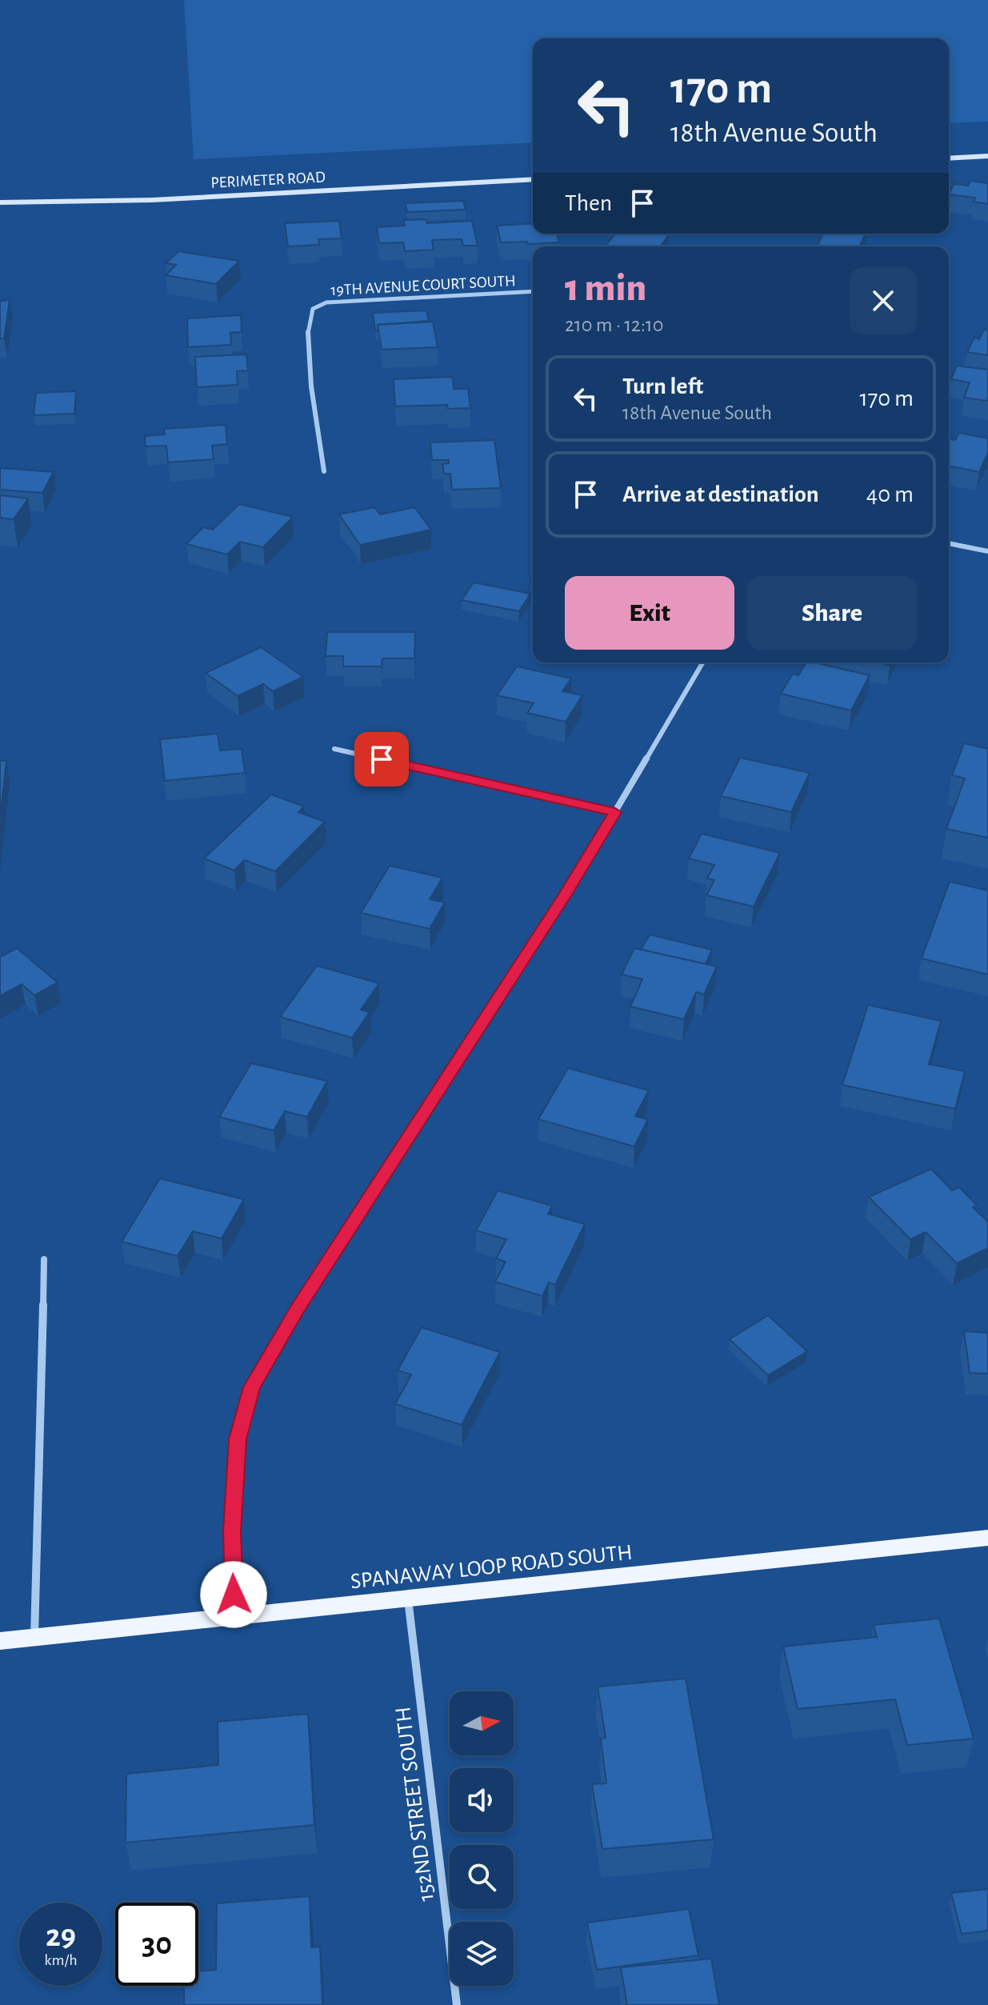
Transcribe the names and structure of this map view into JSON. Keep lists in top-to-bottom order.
{
  "streets": {
    "main road": ["SPANAWAY LOOP ROAD SOUTH"],
    "street": ["PERIMETER ROAD", "19TH AVENUE COURT SOUTH", "152ND STREET SOUTH"]
  },
  "crossings": [
    ["SPANAWAY LOOP ROAD SOUTH", "152ND STREET SOUTH"]
  ],
  "north": "right",
  "page": {
    "turn": ["170 m", "18th Avenue South"],
    "then": "Then",
    "heading": ["1 min", "210 m · 12:10"],
    "list": [
      {
        "name": "Turn left",
        "note": "18th Avenue South",
        "value": "170 m"
      },
      {
        "name": "Arrive at destination",
        "value": "40 m"
      }
    ],
    "buttons": ["Exit", "Share"],
    "speed": "29 km/h",
    "limit": "30"
  }
}
